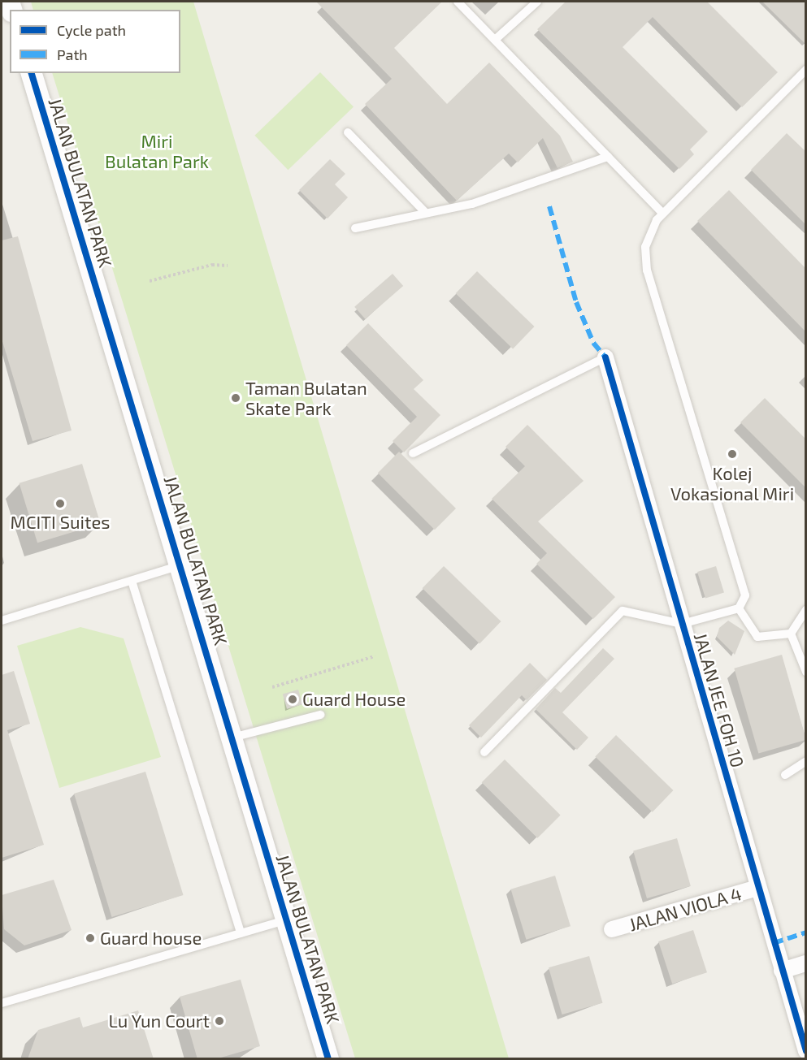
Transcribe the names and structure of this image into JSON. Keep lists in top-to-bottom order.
{
  "streets": {
    "street": ["JALAN BULATAN PARK", "JALAN JEE FOH 10", "JALAN VIOLA 4"]
  },
  "crossings": [
    ["JALAN JEE FOH 10", "JALAN VIOLA 4"]
  ],
  "parks": ["Miri Bulatan Park"],
  "places": [
    "Taman Bulatan Skate Park",
    "Kolej Vokasional Miri",
    "MCITI Suites",
    "Guard House",
    "Guard house",
    "Lu Yun Court"
  ],
  "legend": ["Cycle path", "Path"]
}
